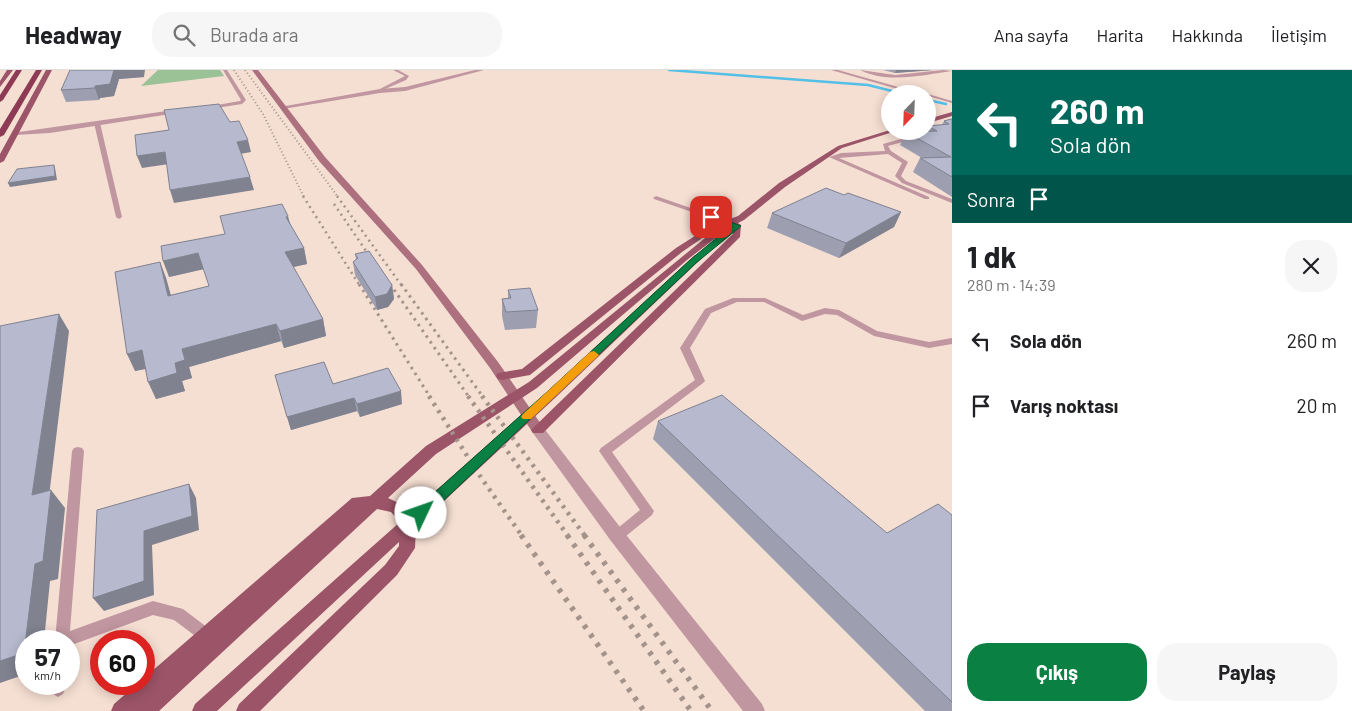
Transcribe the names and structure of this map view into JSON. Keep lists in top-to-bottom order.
{
  "north": "bottom left",
  "page": {
    "header": "Headway",
    "search": "Burada ara",
    "nav": [
      "Ana sayfa",
      "Harita",
      "Hakkında",
      "İletişim"
    ],
    "turn": ["260 m", "Sola dön"],
    "then": "Sonra",
    "heading": ["1 dk", "280 m · 14:39"],
    "list": [
      {
        "name": "Sola dön",
        "value": "260 m"
      },
      {
        "name": "Varış noktası",
        "value": "20 m"
      }
    ],
    "speed": "57 km/h",
    "limit": "60",
    "buttons": ["Çıkış", "Paylaş"]
  }
}
